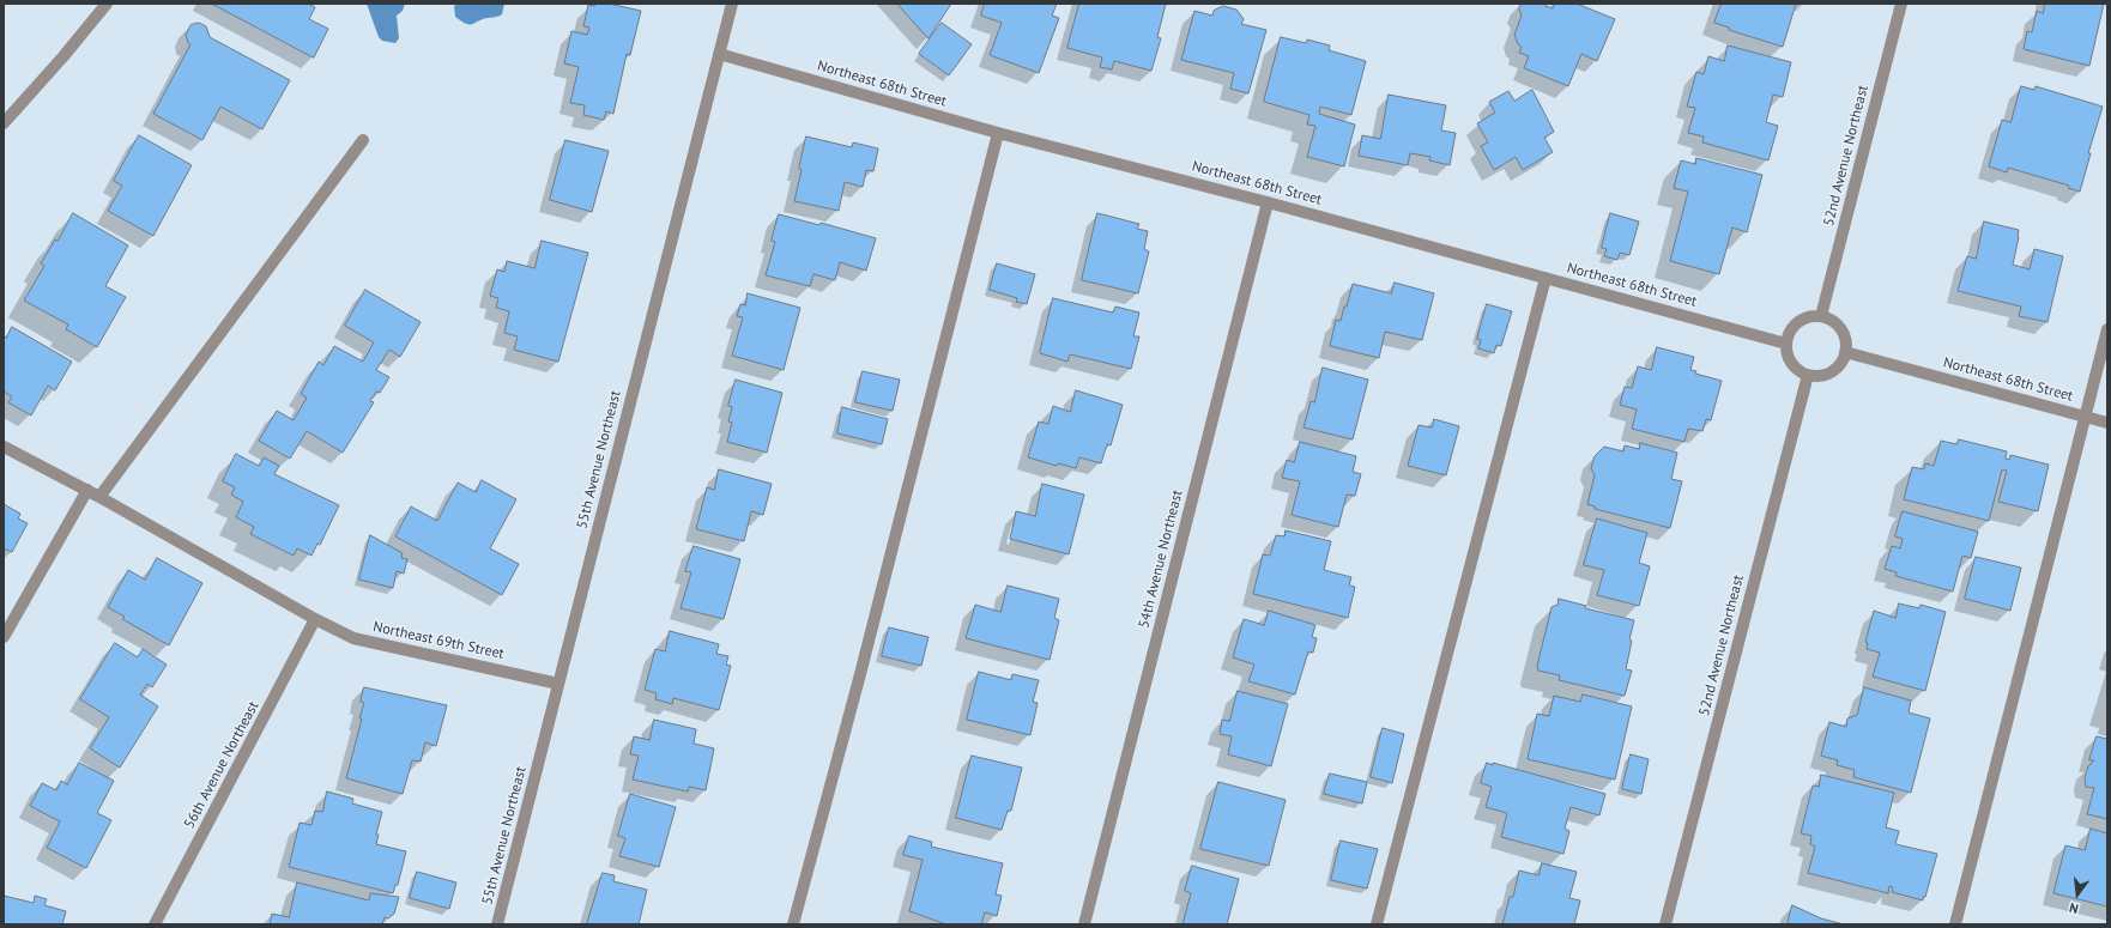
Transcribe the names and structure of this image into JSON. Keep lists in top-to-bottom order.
{
  "streets": {
    "street": [
      "Northeast 68th Street",
      "52nd Avenue Northeast",
      "55th Avenue Northeast",
      "54th Avenue Northeast",
      "Northeast 69th Street",
      "56th Avenue Northeast"
    ]
  },
  "crossings": [
    ["Northeast 68th Street", "52nd Avenue Northeast"],
    ["Northeast 68th Street", "55th Avenue Northeast"],
    ["Northeast 68th Street", "54th Avenue Northeast"],
    ["55th Avenue Northeast", "Northeast 69th Street"],
    ["Northeast 69th Street", "56th Avenue Northeast"]
  ],
  "north": "bottom"
}
